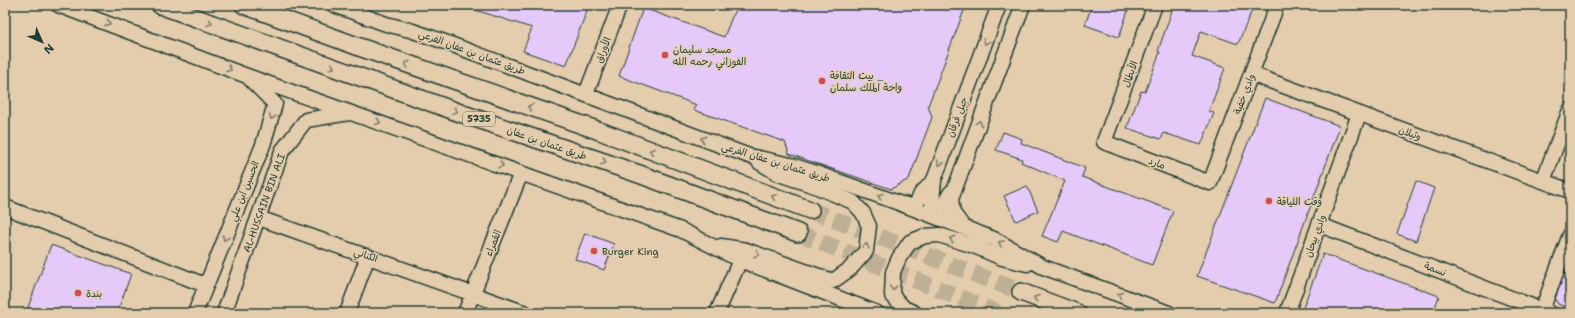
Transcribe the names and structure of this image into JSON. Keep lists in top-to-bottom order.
{
  "streets": {
    "main road": ["5735", "طريق عثمان بن عفان"],
    "street": [
      "الأوراق",
      "طريق عثمان بن عفان الفرعي",
      "الأبطال",
      "وادي خفية",
      "جبل فرقان",
      "وثيلان",
      "مارد",
      "الحسين ابن علي",
      "AL-HUSSAIN BIN ALI",
      "وادي بيحان",
      "القمراء",
      "الكناني",
      "نسمة"
    ]
  },
  "crossings": [
    ["الأوراق", "طريق عثمان بن عفان الفرعي"],
    ["طريق عثمان بن عفان الفرعي", "جبل فرقان"],
    ["الأبطال", "مارد"],
    ["وادي خفية", "وثيلان"],
    ["وادي خفية", "مارد"],
    ["وثيلان", "وادي بيحان"],
    ["AL-HUSSAIN BIN ALI", "الكناني"],
    ["وادي بيحان", "نسمة"],
    ["القمراء", "الكناني"]
  ],
  "one_way": ["الحسين ابن علي"],
  "places": [
    "مسجد سليمان الفوزاني رحمه الله",
    "بيت الثقافة _ واحة الملك سلمان",
    "وقت اللياقة",
    "Burger King",
    "بندة"
  ],
  "north": "bottom right"
}
